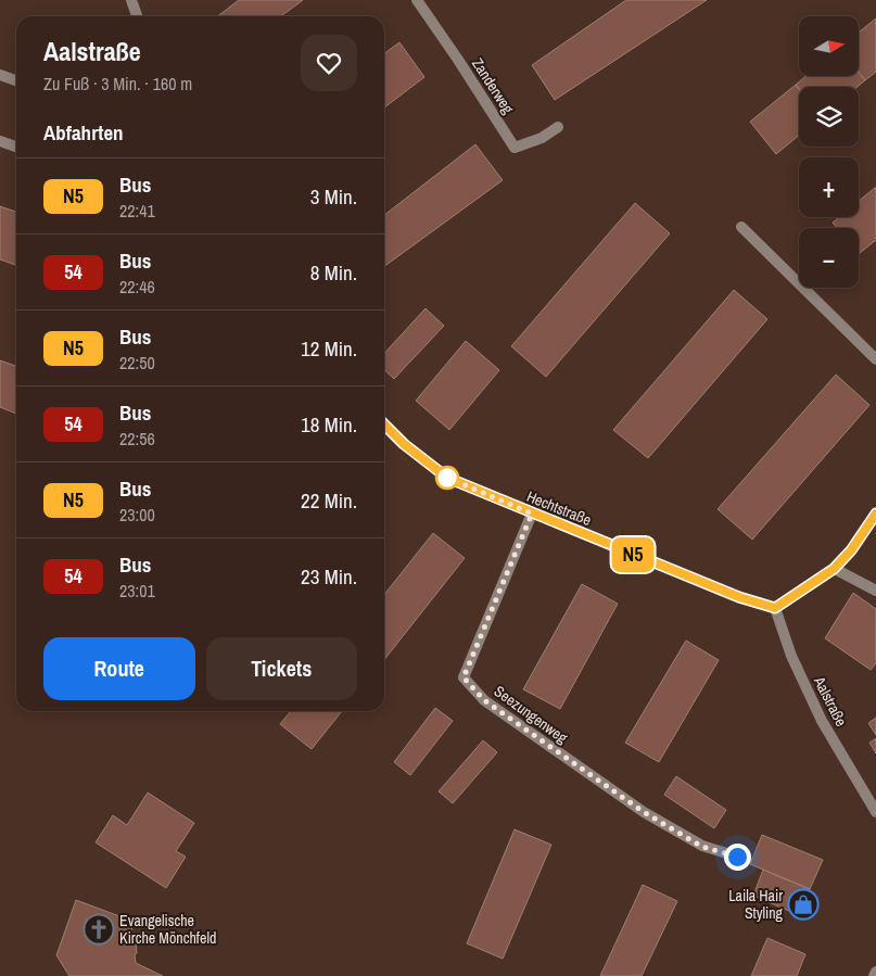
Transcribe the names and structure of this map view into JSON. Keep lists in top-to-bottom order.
{
  "streets": {
    "street": [
      "Zanderweg",
      "Hechtstraße",
      "Aalstraße",
      "Seezungenweg"
    ]
  },
  "crossings": [
    ["Hechtstraße", "Aalstraße"],
    ["Hechtstraße", "Seezungenweg"]
  ],
  "places": {
    "shop": ["Laila Hair Styling"],
    "church": ["Evangelische Kirche Mönchfeld"]
  },
  "lines": ["bus line N5"],
  "north": "right",
  "page": {
    "on_map": "N5",
    "map_buttons": ["+", "−"],
    "heading": [
      ["Aalstraße", "Zu Fuß · 3 Min. · 160 m"],
      "Abfahrten"
    ],
    "list": [
      {
        "mark": "N5",
        "name": "Bus",
        "note": "22:41",
        "value": "3 Min."
      },
      {
        "mark": "54",
        "name": "Bus",
        "note": "22:46",
        "value": "8 Min."
      },
      {
        "mark": "N5",
        "name": "Bus",
        "note": "22:50",
        "value": "12 Min."
      },
      {
        "mark": "54",
        "name": "Bus",
        "note": "22:56",
        "value": "18 Min."
      },
      {
        "mark": "N5",
        "name": "Bus",
        "note": "23:00",
        "value": "22 Min."
      },
      {
        "mark": "54",
        "name": "Bus",
        "note": "23:01",
        "value": "23 Min."
      }
    ],
    "buttons": ["Route", "Tickets"]
  }
}
